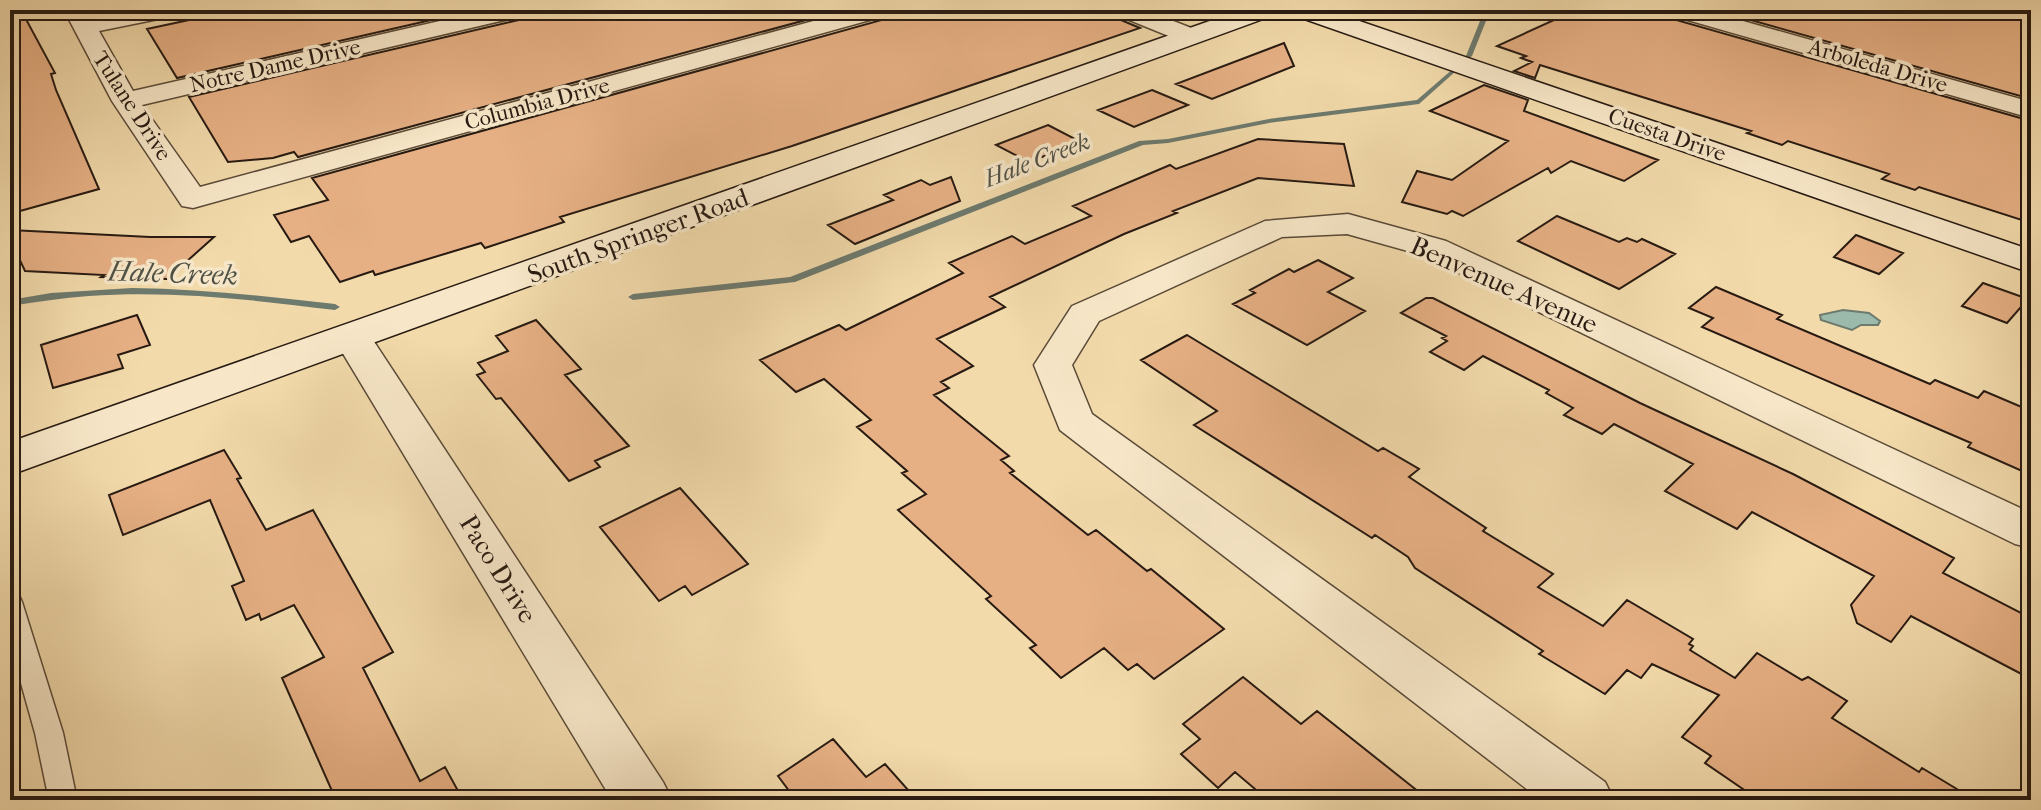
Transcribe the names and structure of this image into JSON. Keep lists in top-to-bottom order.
{
  "streets": {
    "street": [
      "Notre Dame Drive",
      "Arboleda Drive",
      "Columbia Drive",
      "Tulane Drive",
      "Cuesta Drive",
      "South Springer Road",
      "Benvenue Avenue",
      "Paco Drive"
    ]
  },
  "crossings": [
    ["Notre Dame Drive", "Tulane Drive"],
    ["Columbia Drive", "Tulane Drive"],
    ["South Springer Road", "Paco Drive"]
  ],
  "water": ["Hale Creek"]
}
